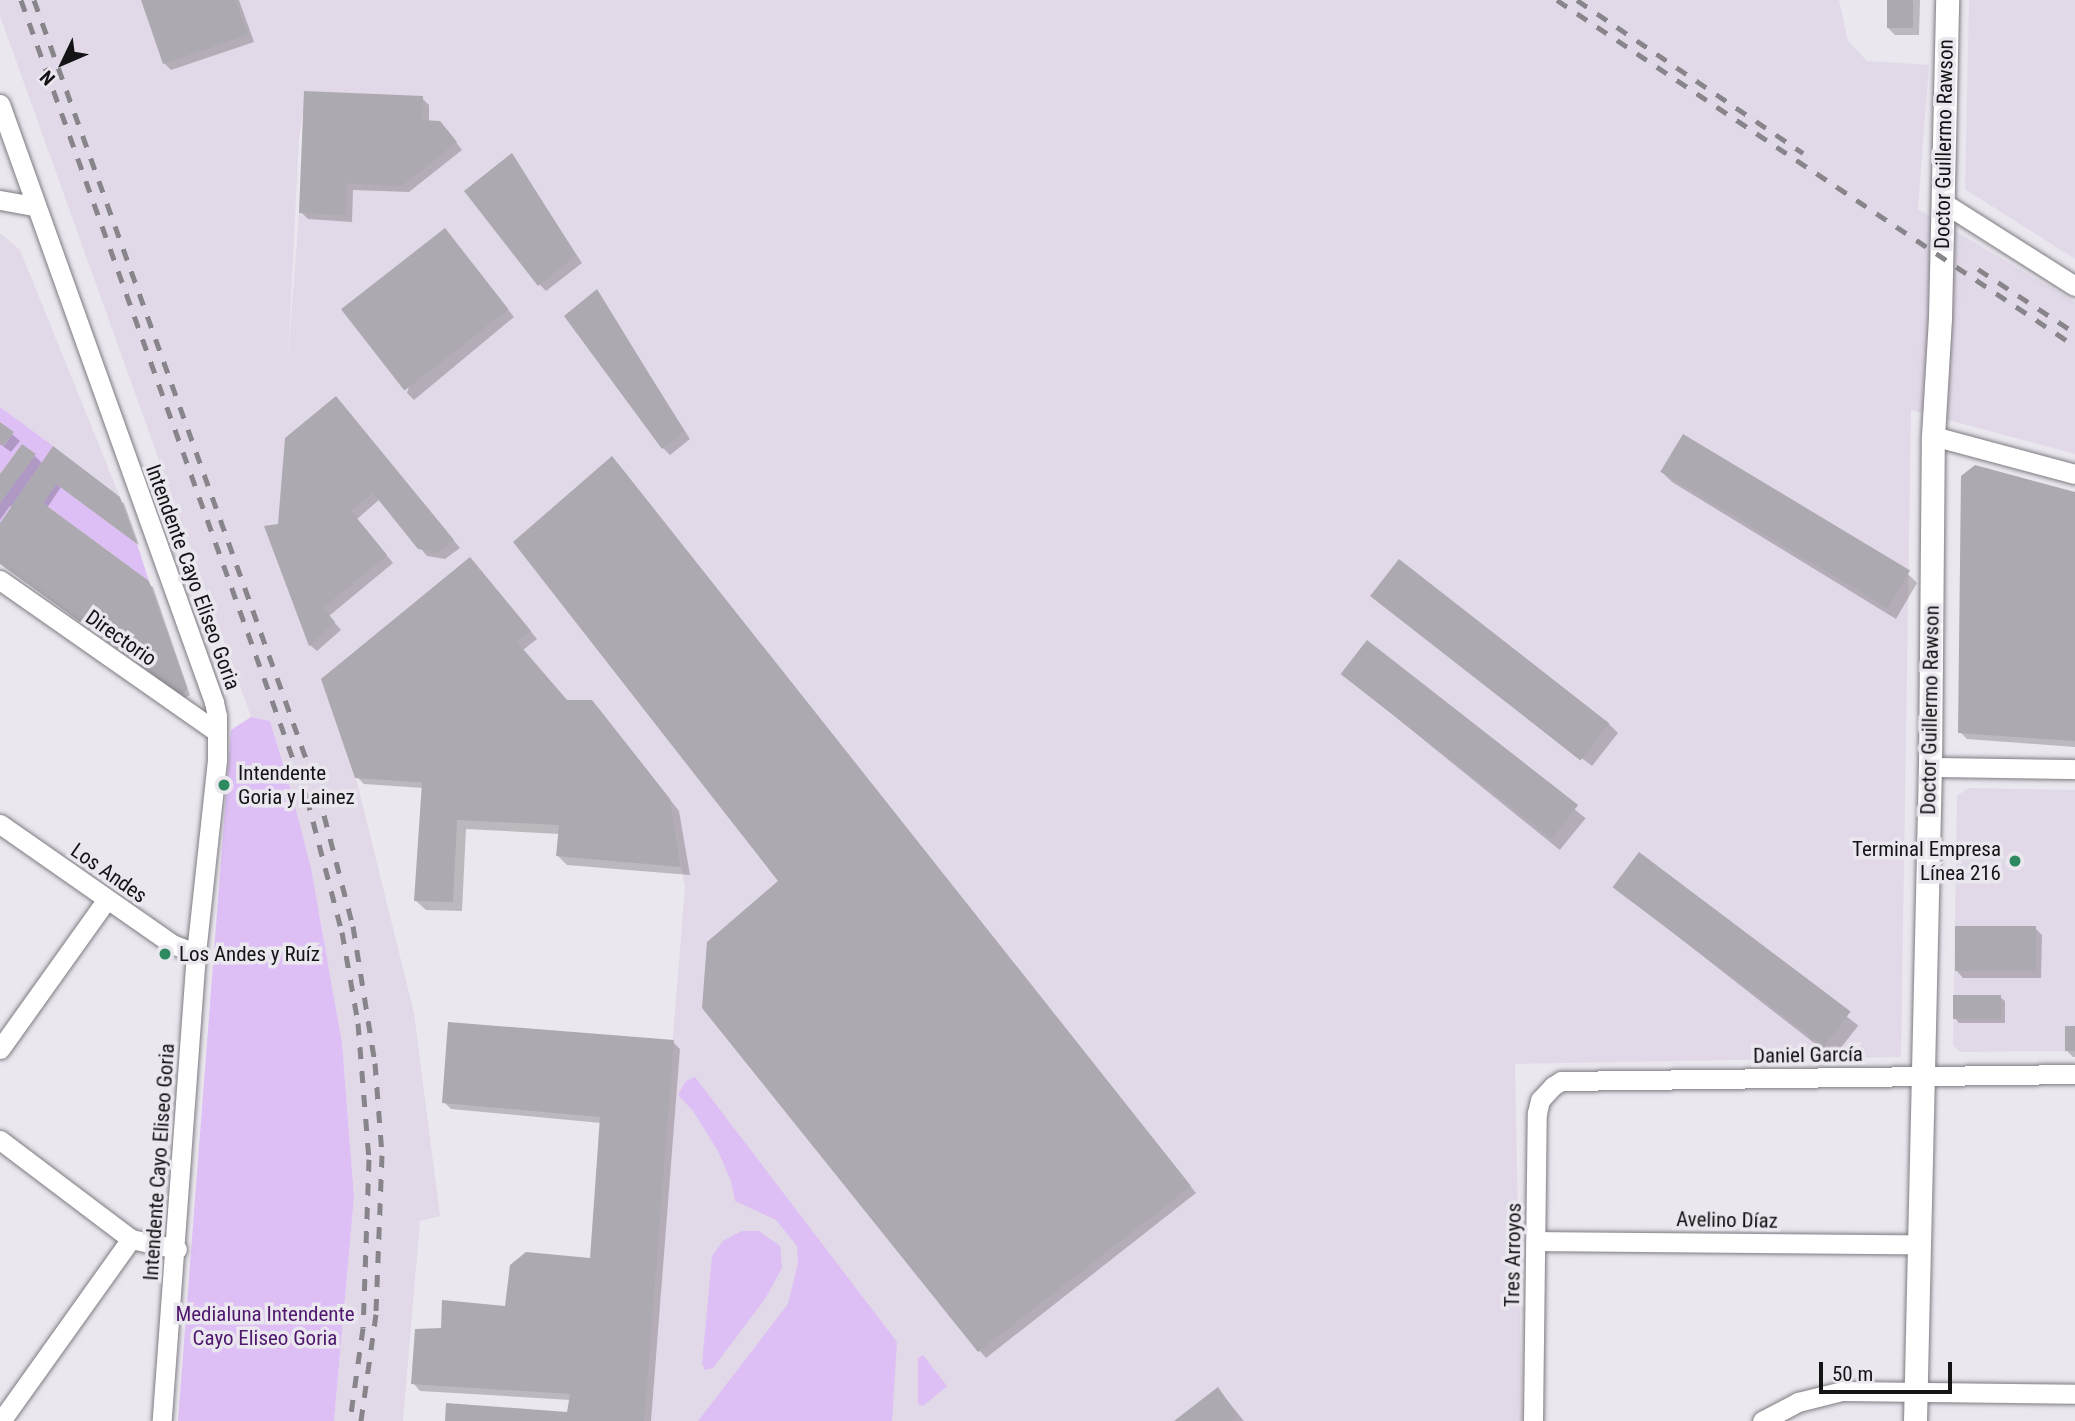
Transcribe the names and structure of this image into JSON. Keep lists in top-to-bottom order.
{
  "streets": {
    "street": [
      "Doctor Guillermo Rawson",
      "Intendente Cayo Eliseo Goria",
      "Directorio",
      "Los Andes",
      "Daniel García",
      "Avelino Díaz",
      "Tres Arroyos"
    ]
  },
  "crossings": [
    ["Doctor Guillermo Rawson", "Daniel García"],
    ["Doctor Guillermo Rawson", "Avelino Díaz"],
    ["Intendente Cayo Eliseo Goria", "Directorio"],
    ["Intendente Cayo Eliseo Goria", "Los Andes"],
    ["Daniel García", "Tres Arroyos"],
    ["Avelino Díaz", "Tres Arroyos"]
  ],
  "parks": ["Medialuna Intendente Cayo Eliseo Goria"],
  "places": ["Intendente Goria y Lainez", "Terminal Empresa Línea 216", "Los Andes y Ruíz"],
  "scale_bar": "50 m",
  "north": "bottom left"
}
